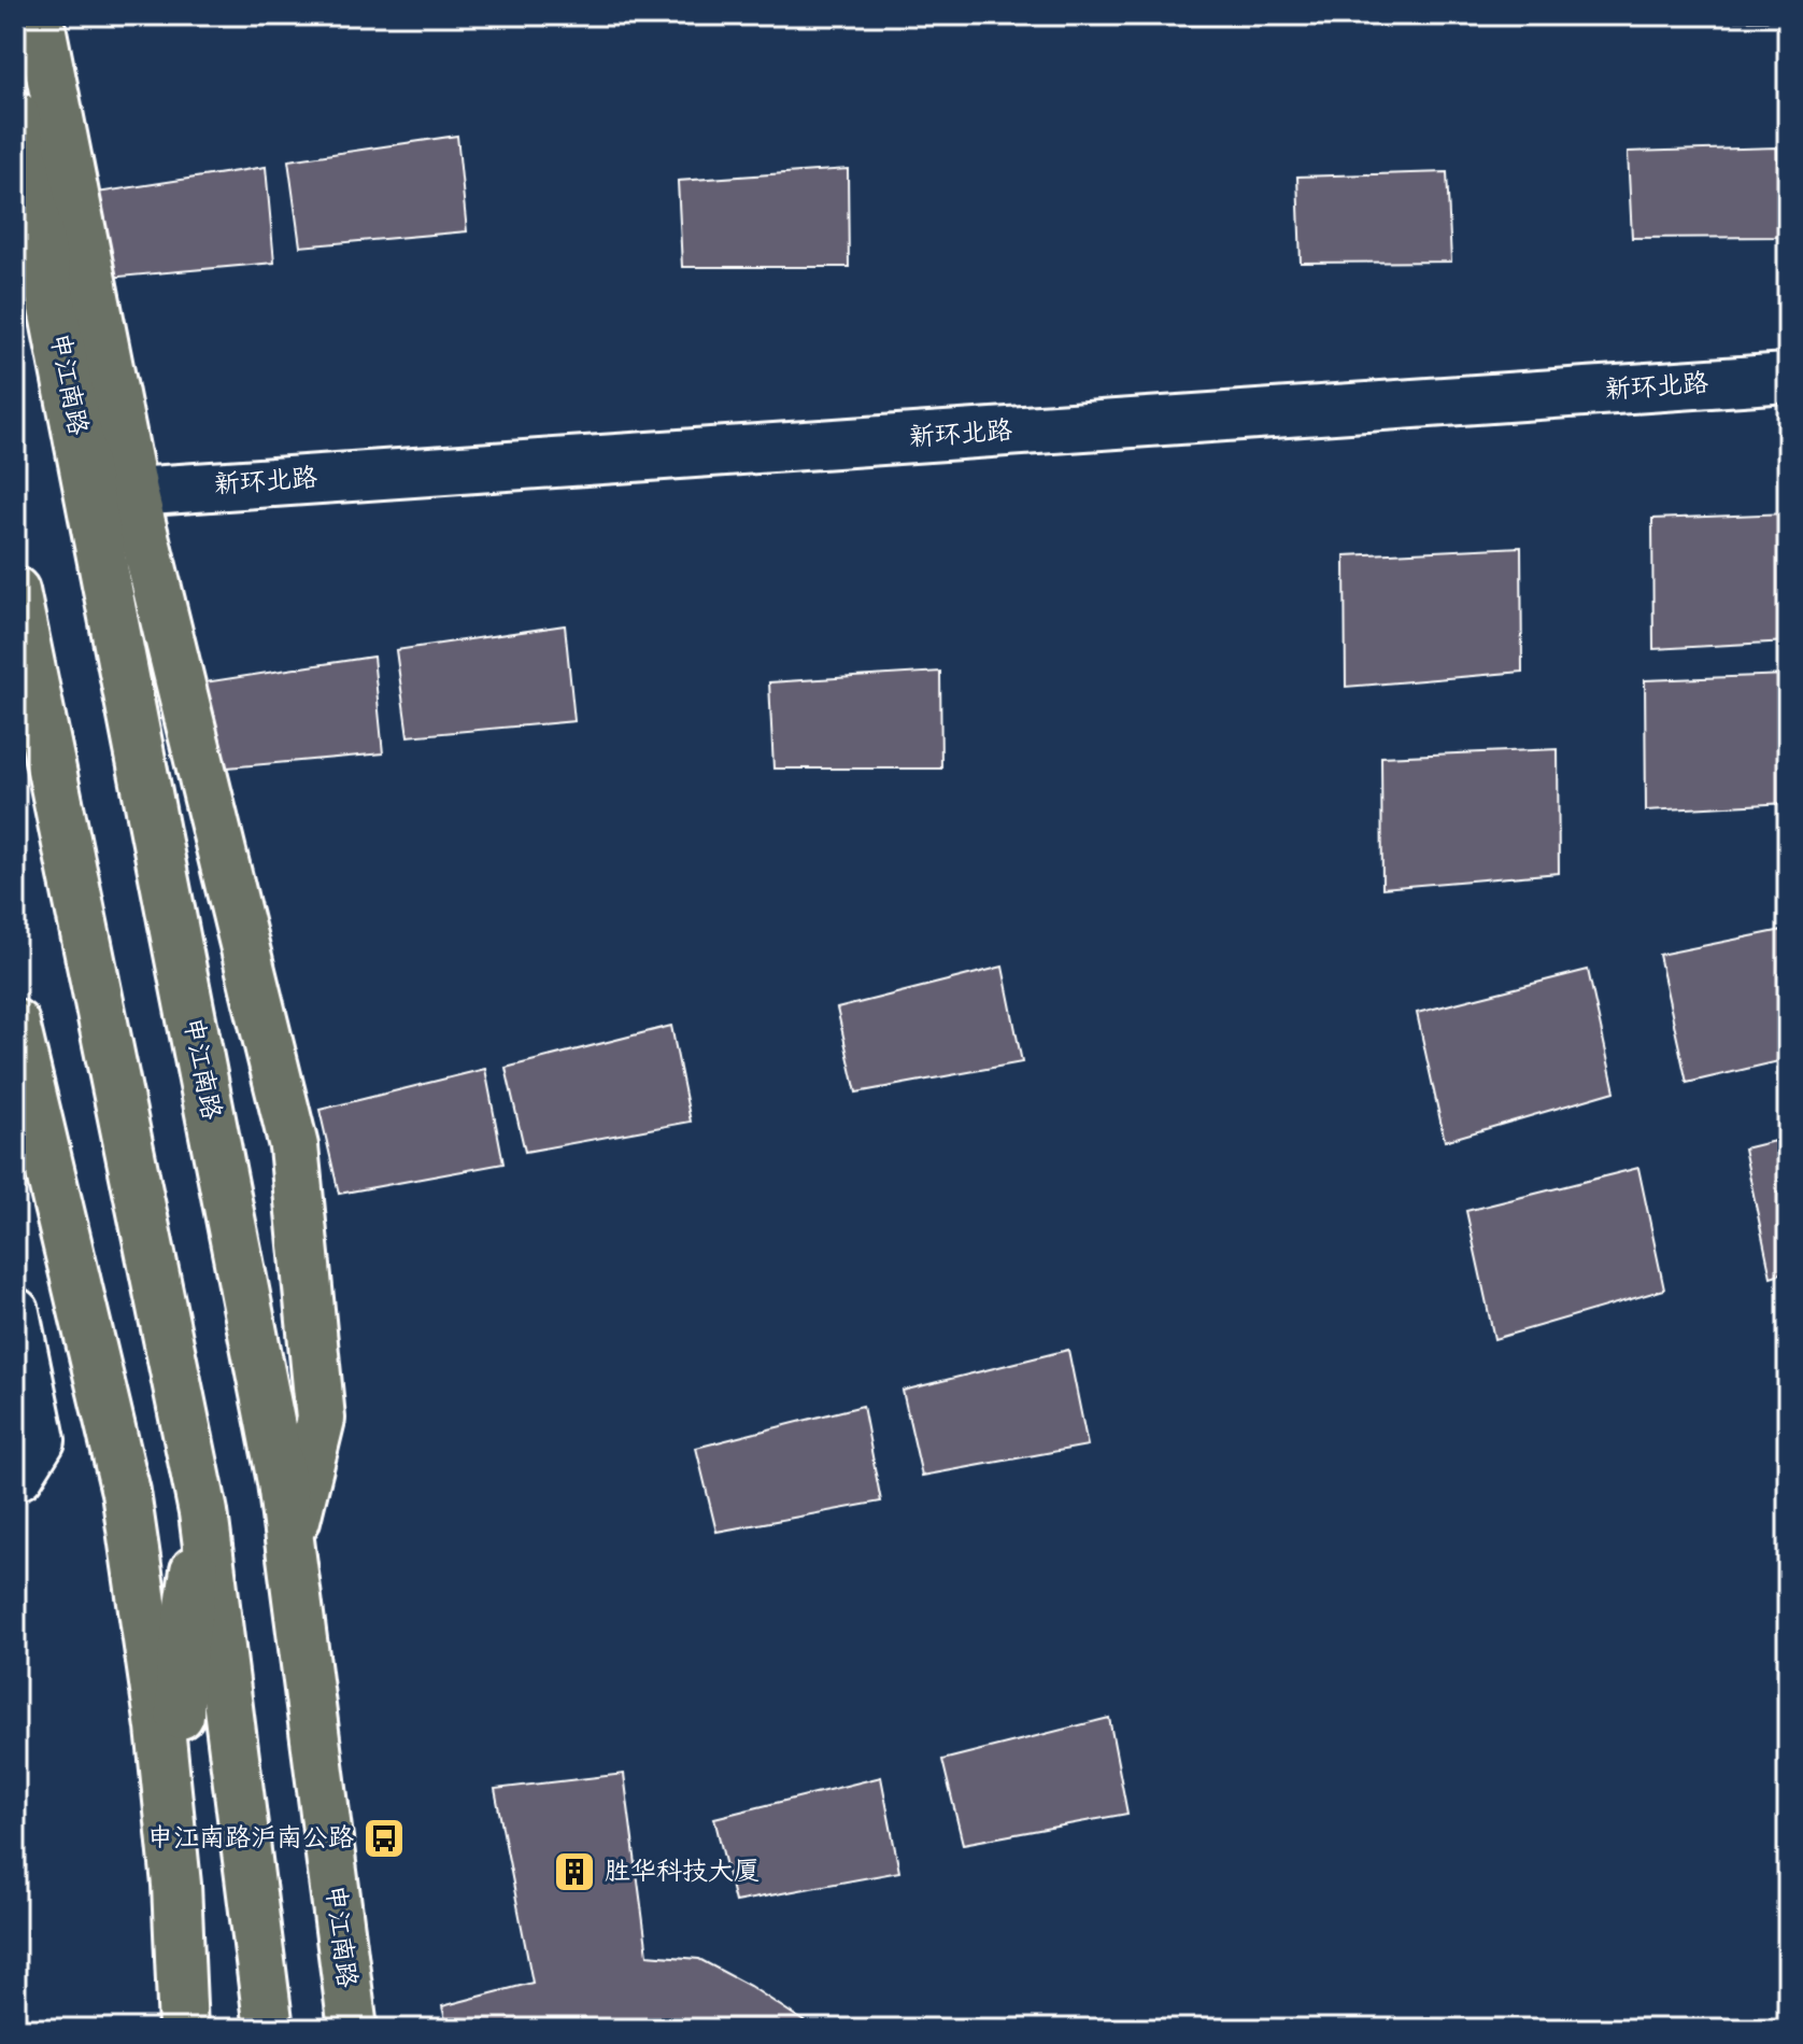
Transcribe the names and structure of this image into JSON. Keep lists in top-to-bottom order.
{
  "streets": {
    "main road": ["申江南路"],
    "street": ["新环北路"]
  },
  "places": {
    "bus stop": ["申江南路沪南公路"],
    "building": ["胜华科技大厦"]
  }
}
